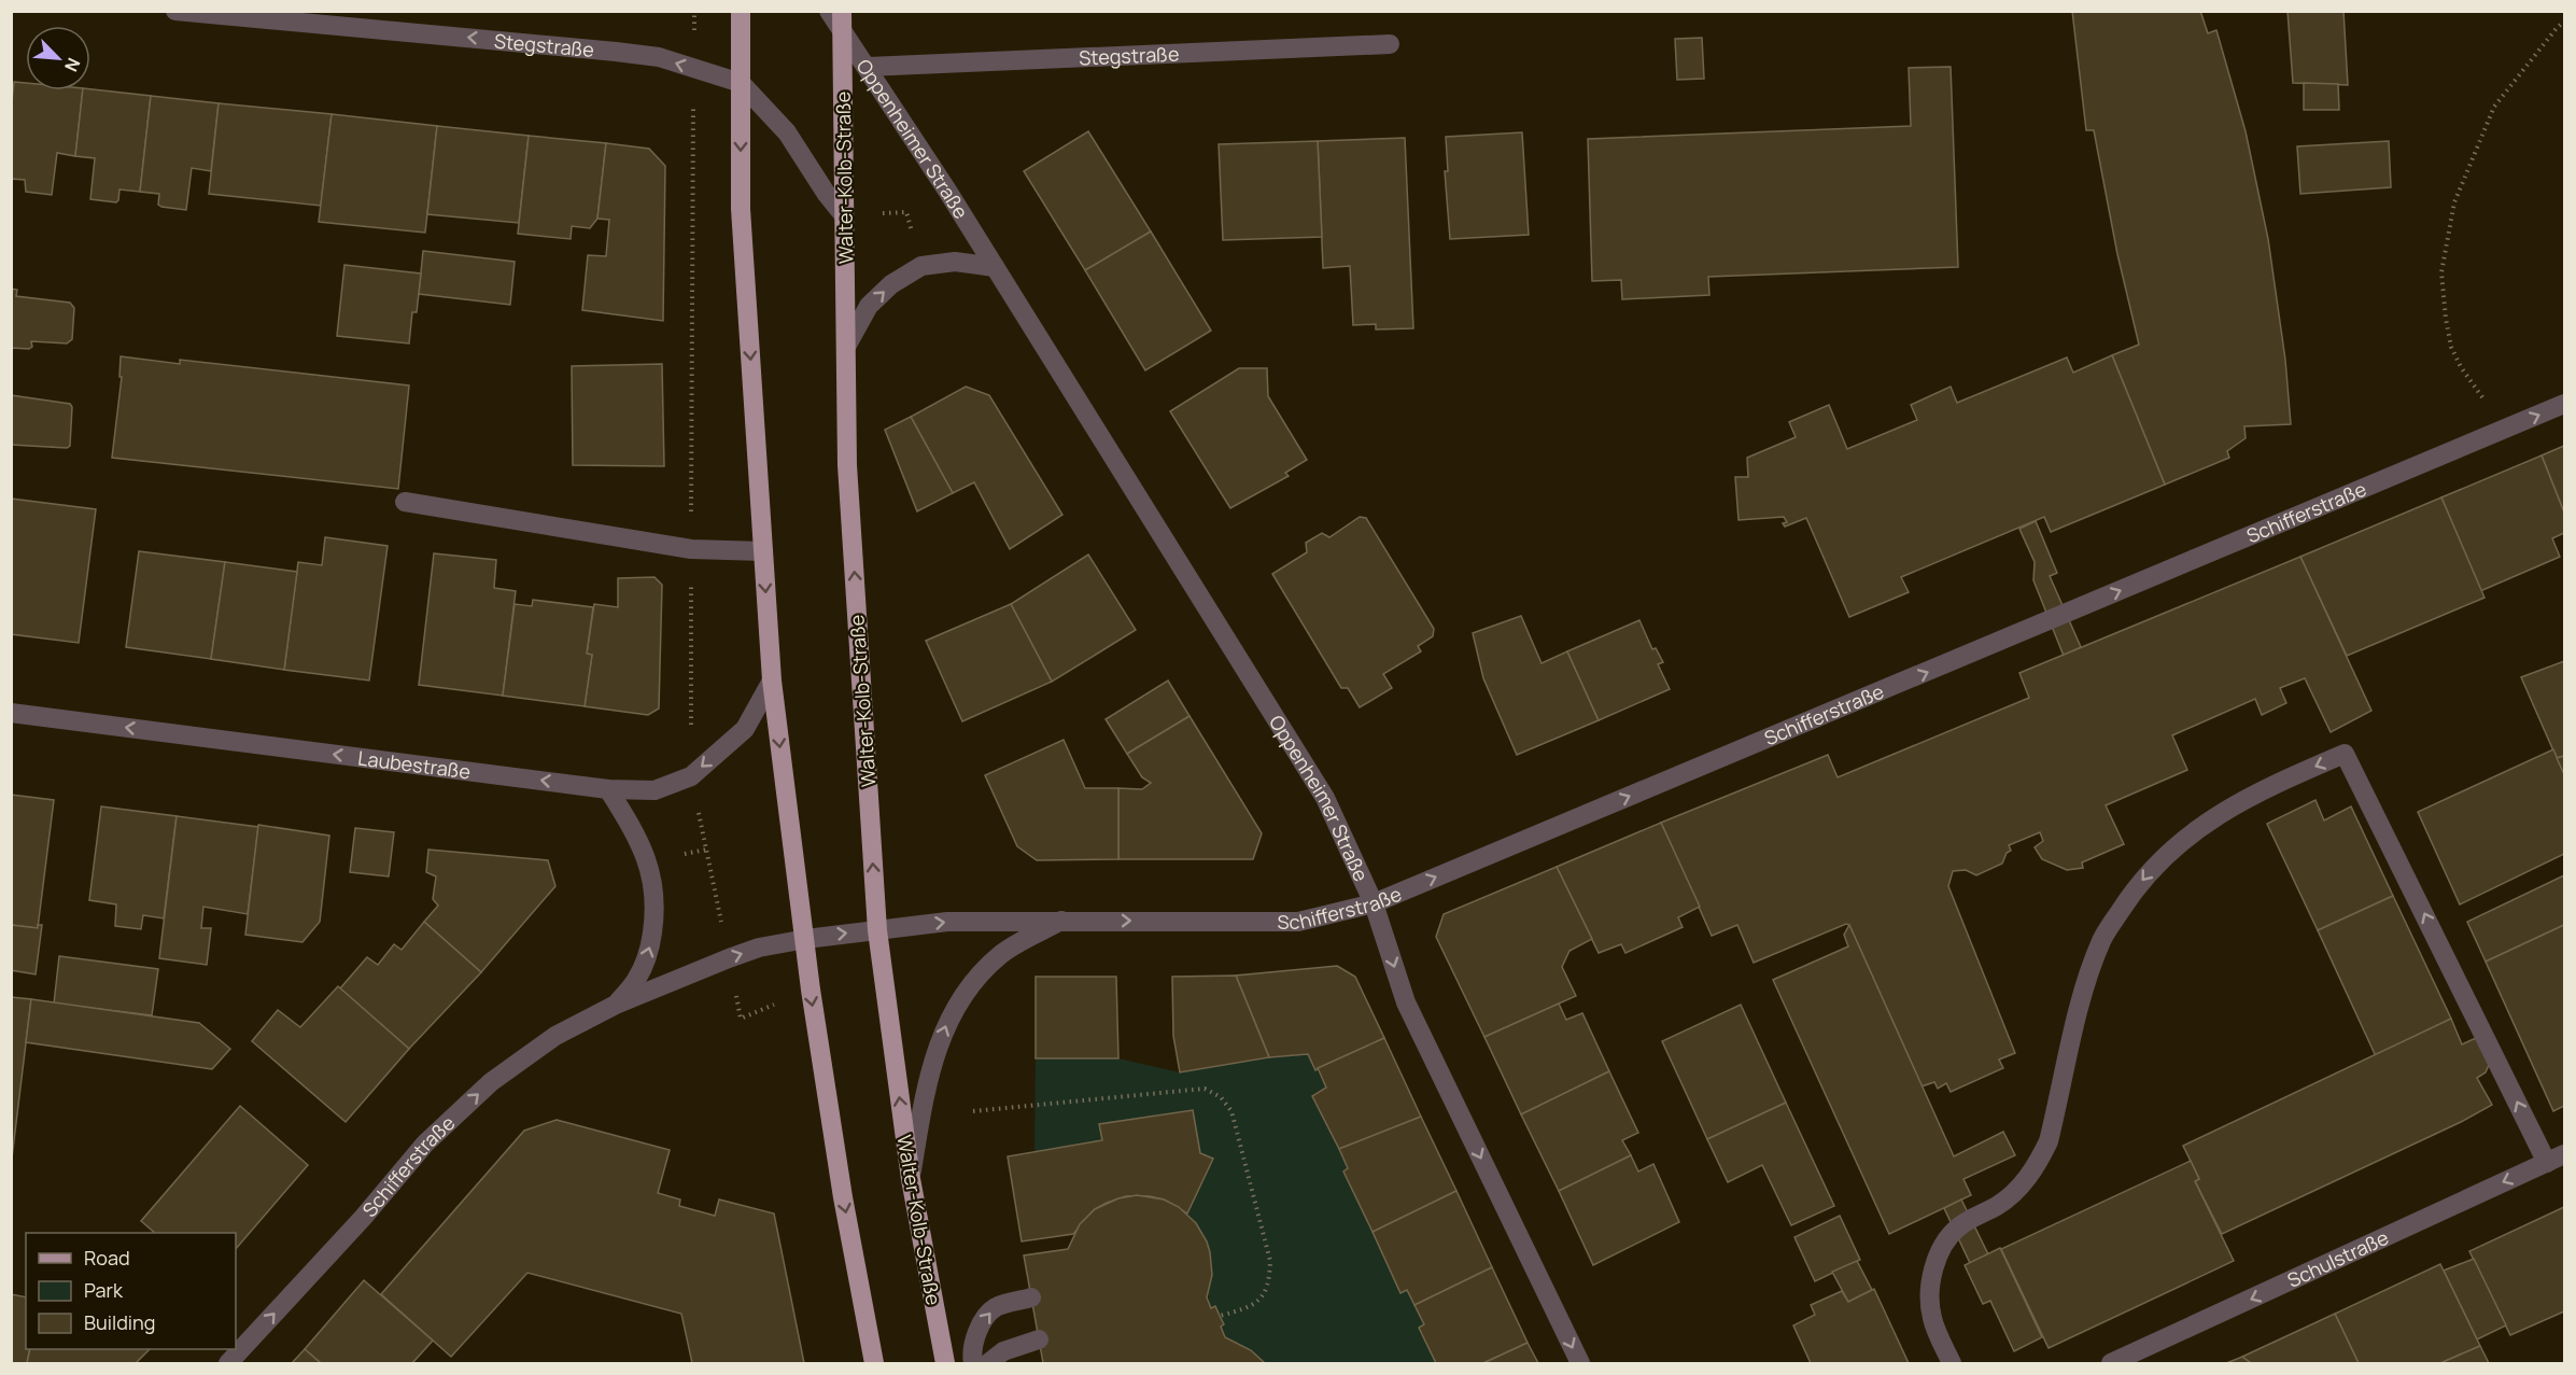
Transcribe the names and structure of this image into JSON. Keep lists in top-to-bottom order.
{
  "streets": {
    "main road": ["Walter-Kolb-Straße"],
    "street": [
      "Stegstraße",
      "Oppenheimer Straße",
      "Schifferstraße",
      "Laubestraße",
      "Schulstraße"
    ]
  },
  "crossings": [
    ["Stegstraße", "Oppenheimer Straße"],
    ["Stegstraße", "Walter-Kolb-Straße"],
    ["Oppenheimer Straße", "Walter-Kolb-Straße"],
    ["Oppenheimer Straße", "Schifferstraße"],
    ["Walter-Kolb-Straße", "Schifferstraße"],
    ["Schifferstraße", "Laubestraße"]
  ],
  "one_way": [
    "Stegstraße",
    "Schifferstraße",
    "Laubestraße",
    "Schulstraße"
  ],
  "legend": ["Road", "Park", "Building"],
  "north": "bottom right"
}
